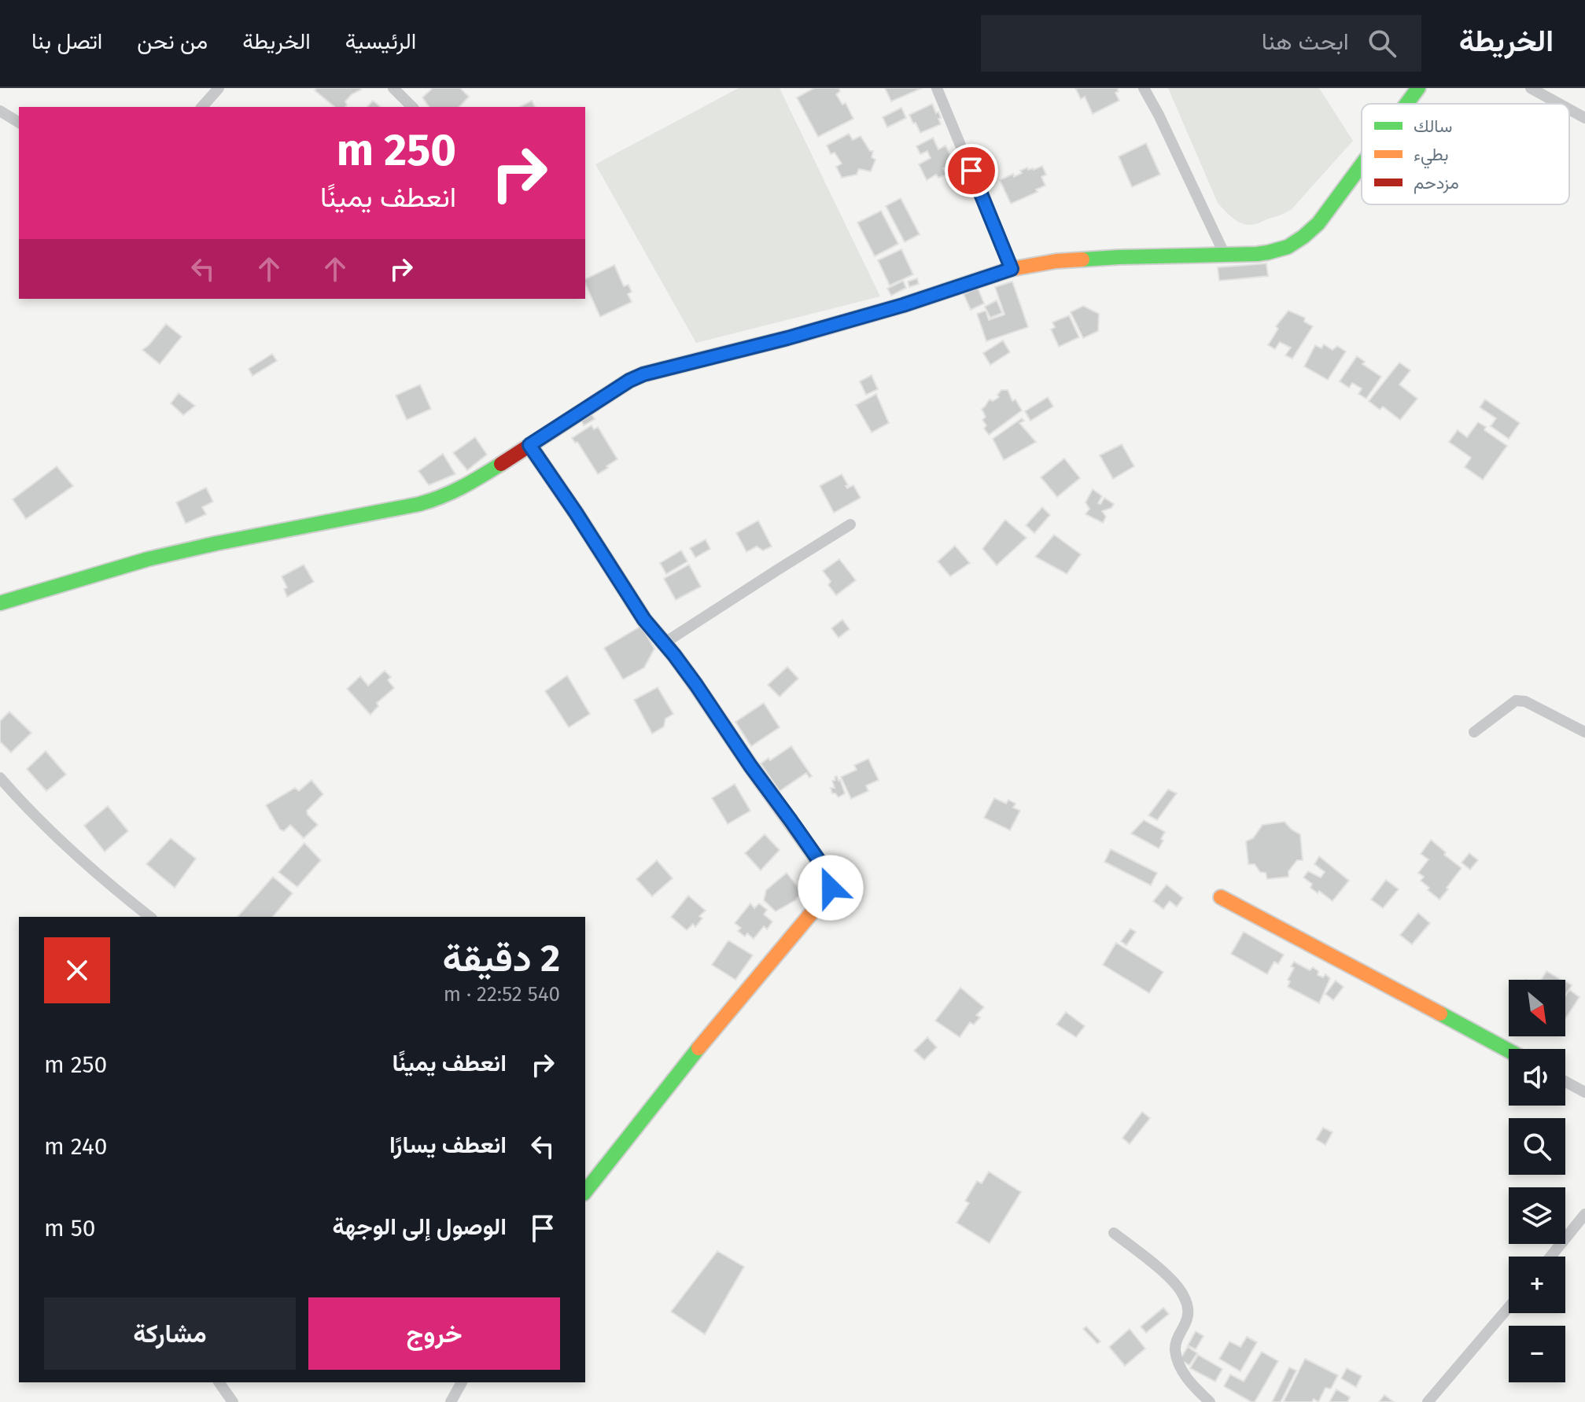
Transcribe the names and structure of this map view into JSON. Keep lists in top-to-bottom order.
{
  "legend": ["سالك", "بطيء", "مزدحم"],
  "north": "bottom right",
  "page": {
    "header": "الخريطة",
    "search": "ابحث هنا",
    "nav": [
      "الرئيسية",
      "الخريطة",
      "من نحن",
      "اتصل بنا"
    ],
    "turn": ["250 m", "انعطف يمينًا"],
    "heading": ["2 دقيقة", "540 m · 22:52"],
    "map_buttons": ["+", "−"],
    "list": [
      {
        "name": "انعطف يمينًا",
        "value": "250 m"
      },
      {
        "name": "انعطف يسارًا",
        "value": "240 m"
      },
      {
        "name": "الوصول إلى الوجهة",
        "value": "50 m"
      }
    ],
    "buttons": ["خروج", "مشاركة"]
  }
}
